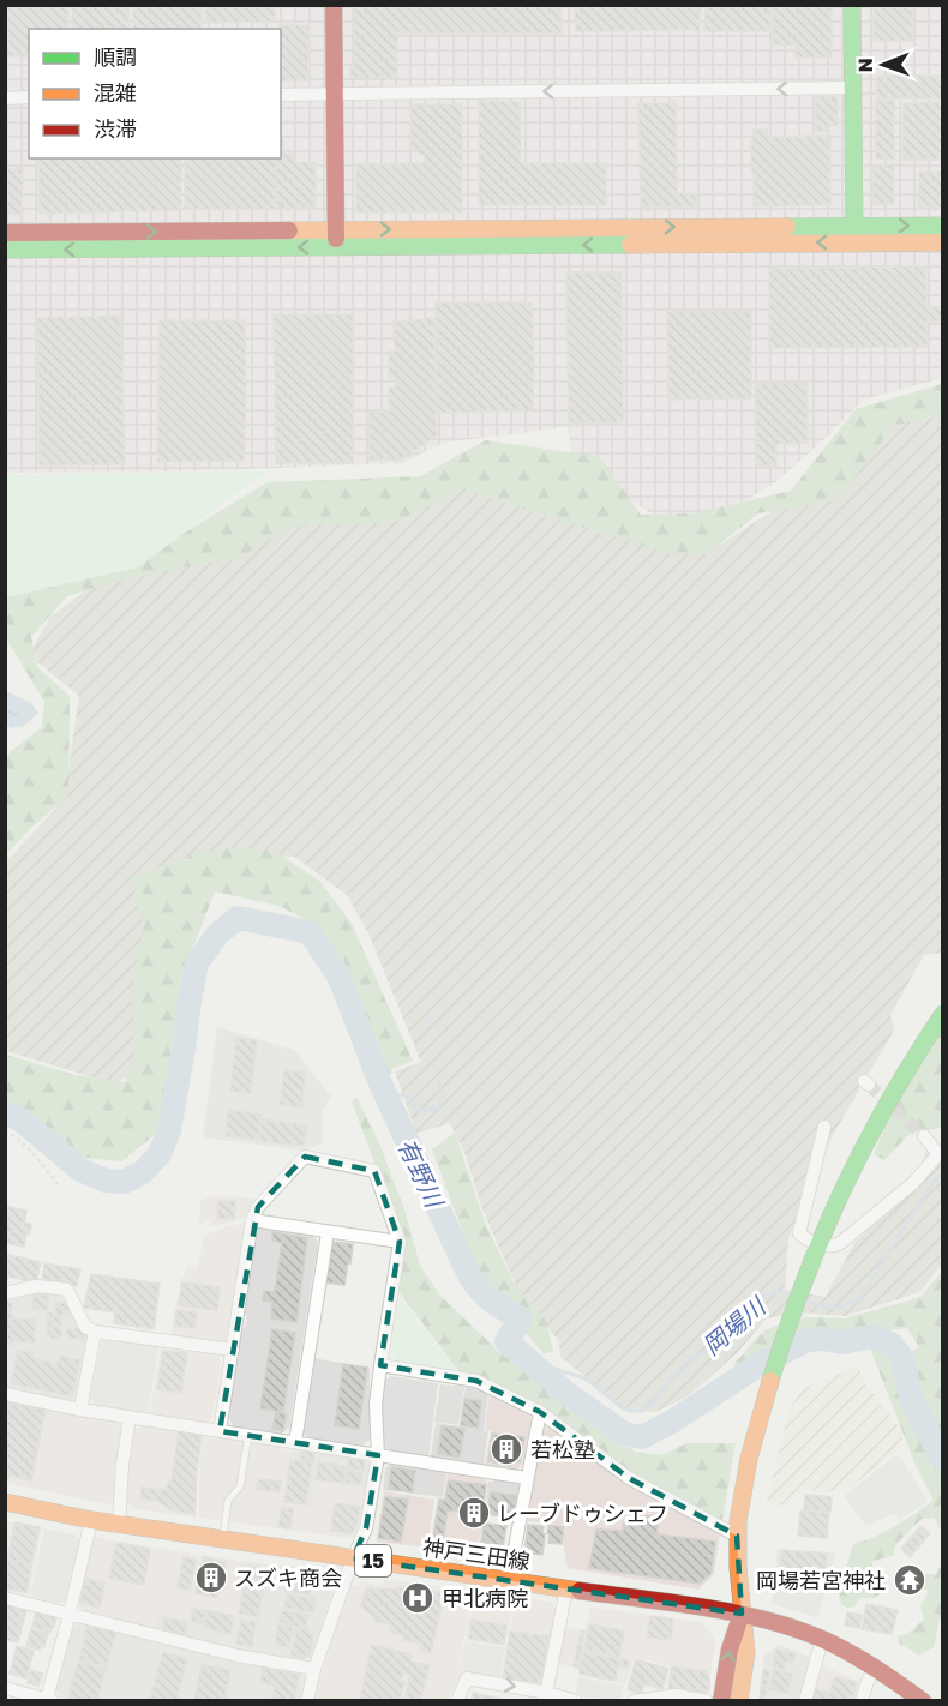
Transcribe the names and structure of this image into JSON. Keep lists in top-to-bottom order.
{
  "streets": {
    "street": ["神戸三田線", "15"]
  },
  "water": ["有野川", "岡場川"],
  "places": {
    "building": ["若松塾", "レーブドゥシェフ", "スズキ商会"],
    "temple": ["岡場若宮神社"],
    "hospital": ["甲北病院"]
  },
  "legend": ["順調", "混雑", "渋滞"],
  "north": "left"
}
